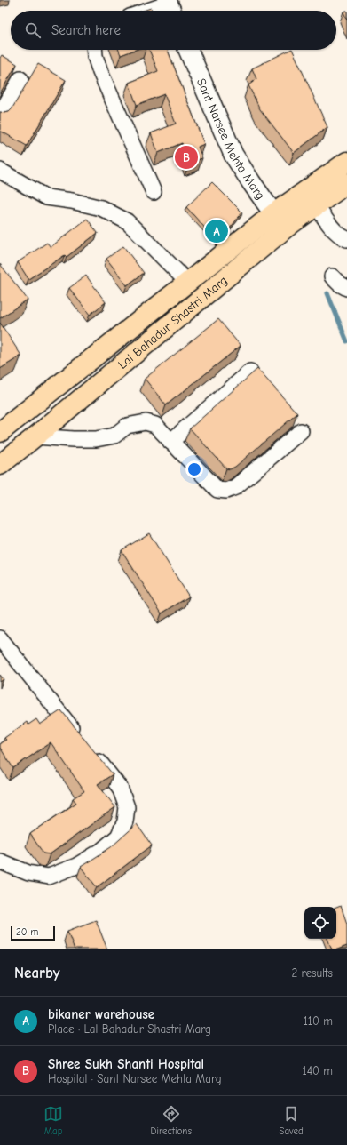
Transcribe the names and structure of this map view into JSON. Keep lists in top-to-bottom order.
{
  "streets": {
    "main road": ["Lal Bahadur Shastri Marg"],
    "street": ["Sant Narsee Mehta Marg"]
  },
  "crossings": [
    ["Sant Narsee Mehta Marg", "Lal Bahadur Shastri Marg"]
  ],
  "scale_bar": "20 m",
  "page": {
    "search": "Search here",
    "pins": ["B", "A"],
    "scale": "20 m",
    "heading": ["Nearby", "2 results"],
    "list": [
      {
        "mark": "A",
        "name": "bikaner warehouse",
        "note": "Place · Lal Bahadur Shastri Marg",
        "value": "110 m"
      },
      {
        "mark": "B",
        "name": "Shree Sukh Shanti Hospital",
        "note": "Hospital · Sant Narsee Mehta Marg",
        "value": "140 m"
      }
    ],
    "nav": ["Map", "Directions", "Saved"]
  }
}
